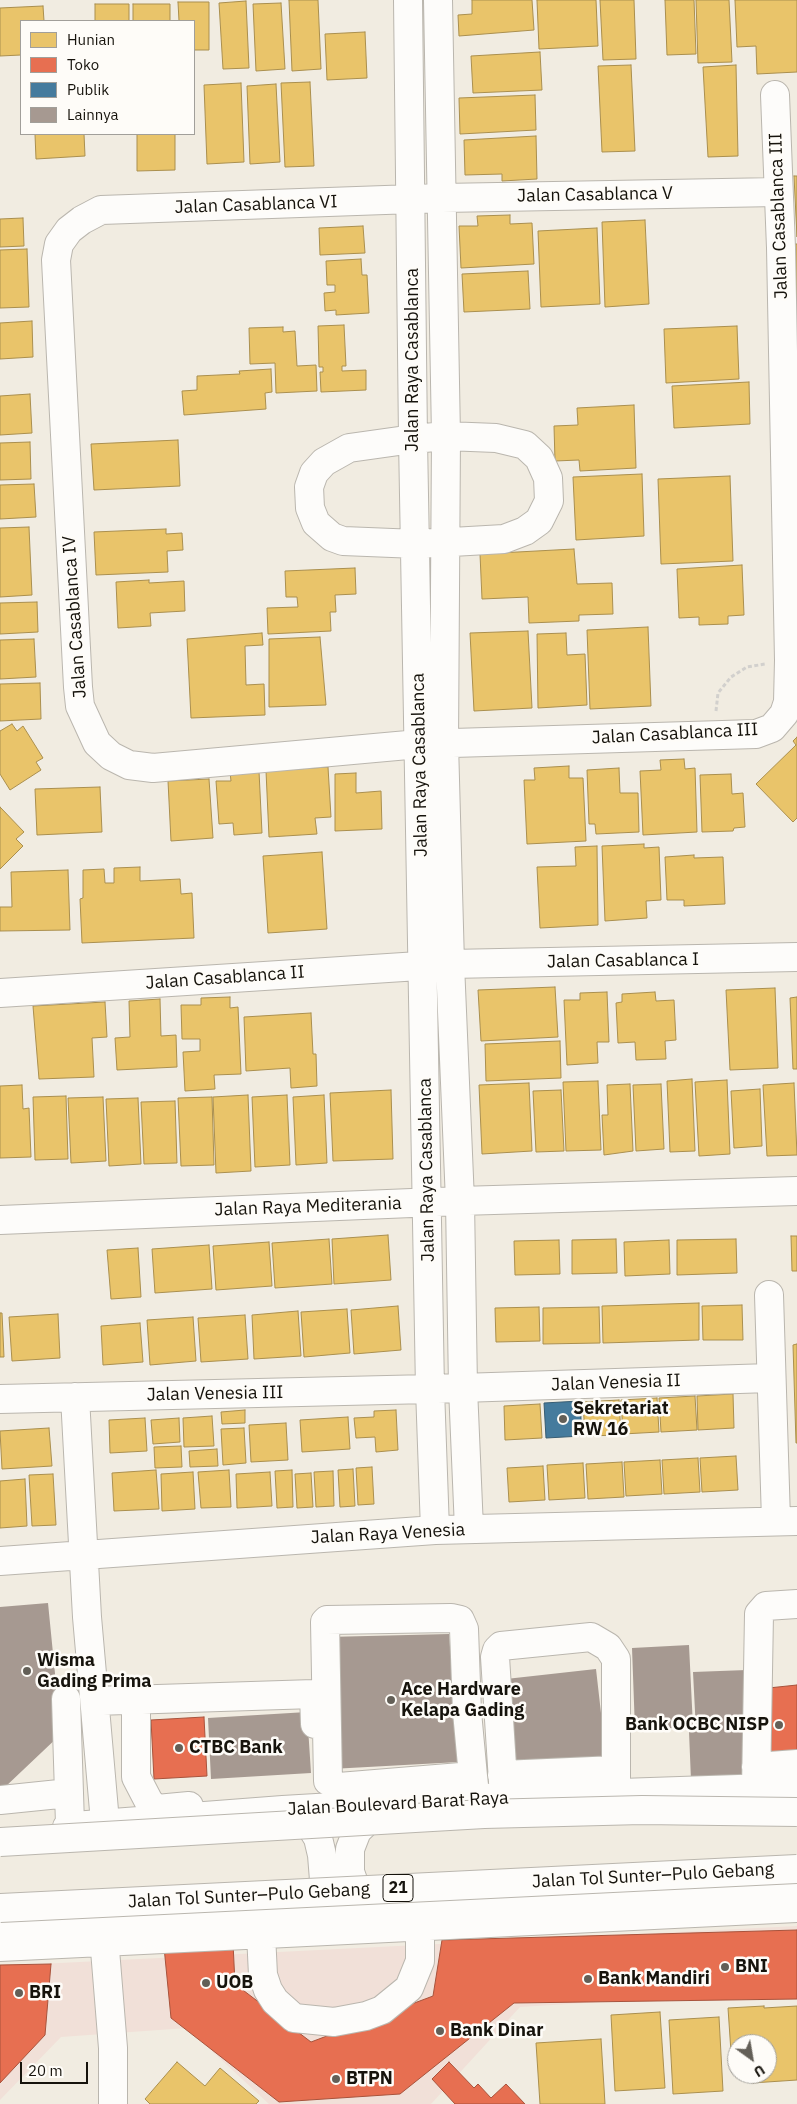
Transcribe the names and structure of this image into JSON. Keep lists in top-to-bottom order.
{
  "streets": {
    "main road": [
      "Jalan Casablanca V",
      "Jalan Casablanca VI",
      "Jalan Casablanca III",
      "Jalan Raya Casablanca",
      "Jalan Casablanca IV",
      "Jalan Casablanca I",
      "Jalan Casablanca II",
      "Jalan Raya Mediterania",
      "Jalan Venesia II",
      "Jalan Venesia III",
      "Jalan Raya Venesia",
      "Jalan Boulevard Barat Raya",
      "Jalan Tol Sunter–Pulo Gebang",
      "21"
    ]
  },
  "crossings": [
    ["Jalan Casablanca V", "Jalan Casablanca VI"],
    ["Jalan Casablanca V", "Jalan Casablanca III"],
    ["Jalan Casablanca V", "Jalan Raya Casablanca"],
    ["Jalan Casablanca VI", "Jalan Raya Casablanca"],
    ["Jalan Casablanca VI", "Jalan Casablanca IV"],
    ["Jalan Casablanca III", "Jalan Raya Casablanca"],
    ["Jalan Casablanca III", "Jalan Casablanca IV"],
    ["Jalan Raya Casablanca", "Jalan Casablanca IV"],
    ["Jalan Raya Casablanca", "Jalan Casablanca I"],
    ["Jalan Raya Casablanca", "Jalan Casablanca II"],
    ["Jalan Raya Casablanca", "Jalan Raya Mediterania"],
    ["Jalan Raya Casablanca", "Jalan Venesia II"],
    ["Jalan Raya Casablanca", "Jalan Venesia III"],
    ["Jalan Raya Casablanca", "Jalan Raya Venesia"],
    ["Jalan Casablanca I", "Jalan Casablanca II"],
    ["Jalan Venesia II", "Jalan Venesia III"]
  ],
  "places": [
    "Sekretariat RW 16",
    "Wisma Gading Prima",
    "Ace Hardware Kelapa Gading",
    "Bank OCBC NISP",
    "CTBC Bank",
    "BNI",
    "Bank Mandiri",
    "UOB",
    "BRI",
    "Bank Dinar",
    "BTPN"
  ],
  "legend": [
    "Hunian",
    "Toko",
    "Publik",
    "Lainnya"
  ],
  "scale_bar": "20 m",
  "north": "bottom right"
}
